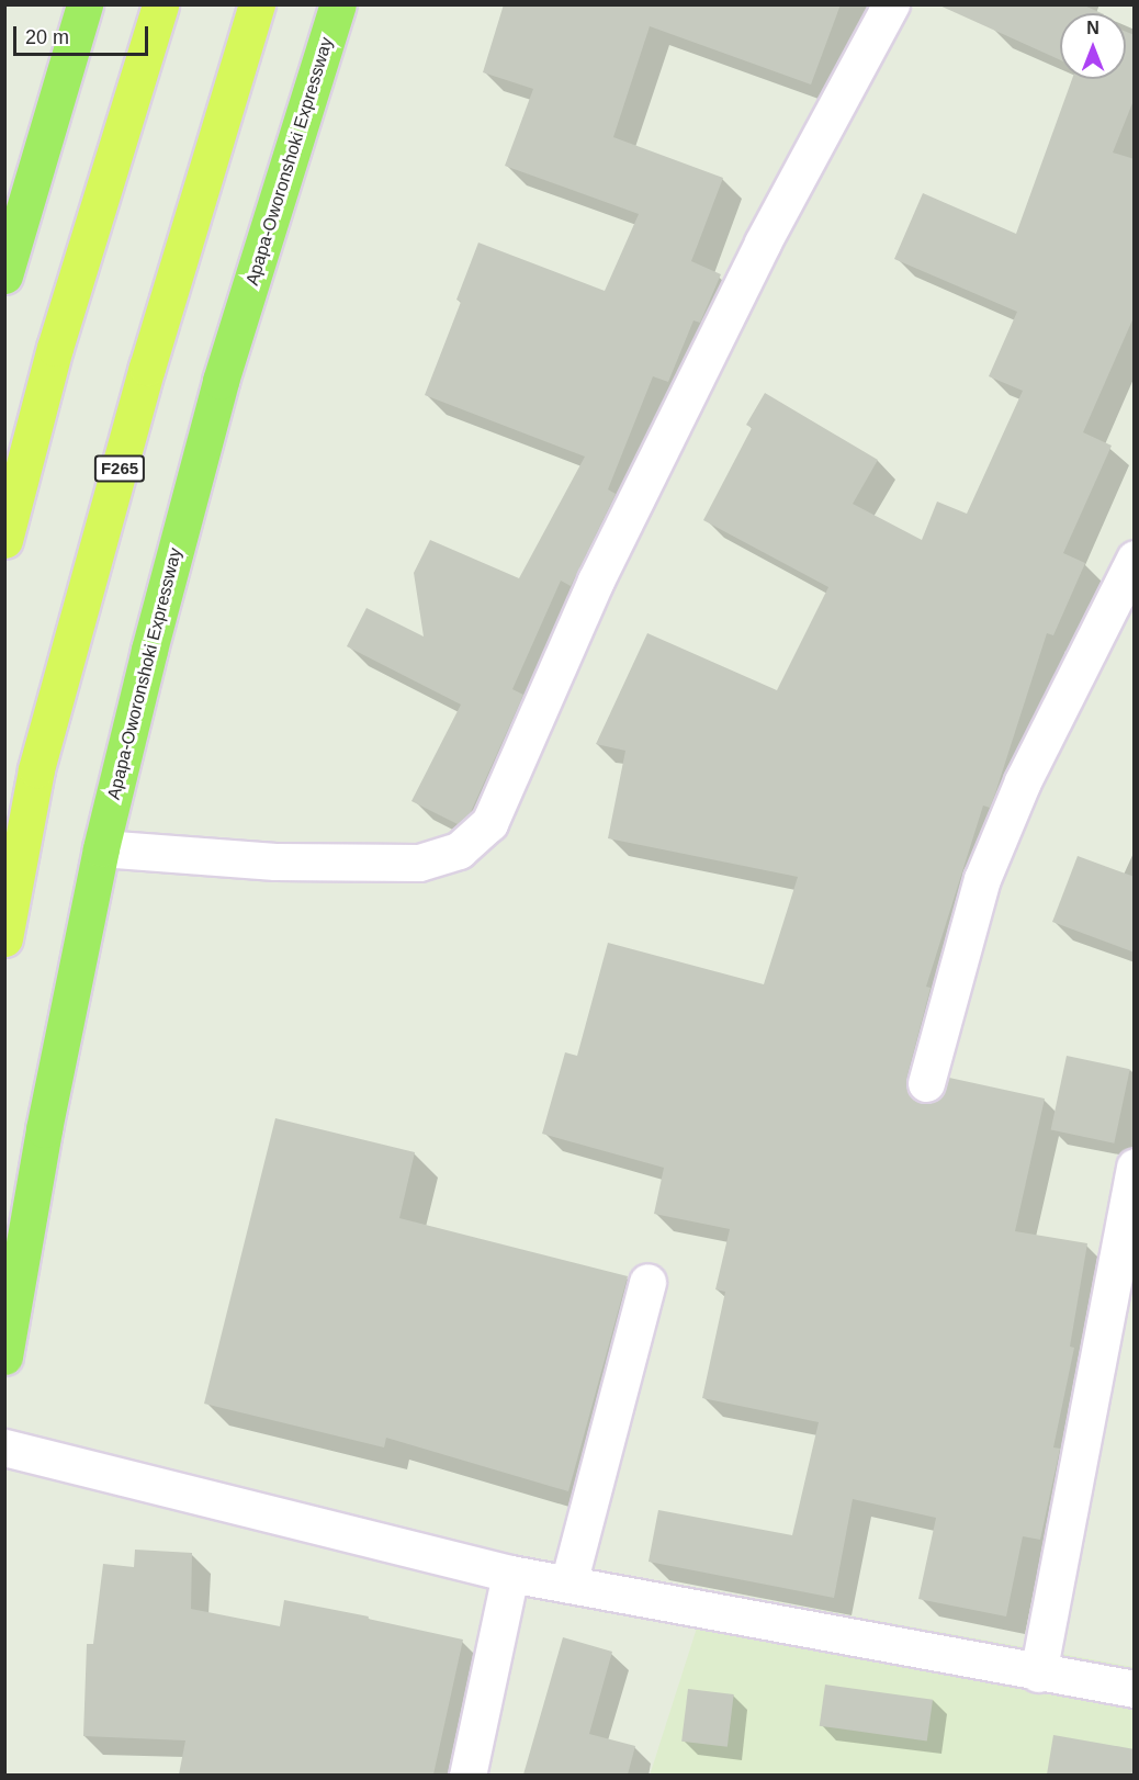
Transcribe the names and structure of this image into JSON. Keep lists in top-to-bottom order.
{
  "streets": {
    "highway": ["F265"],
    "main road": ["Apapa-Oworonshoki Expressway"]
  },
  "scale_bar": "20 m",
  "north": "top"
}
